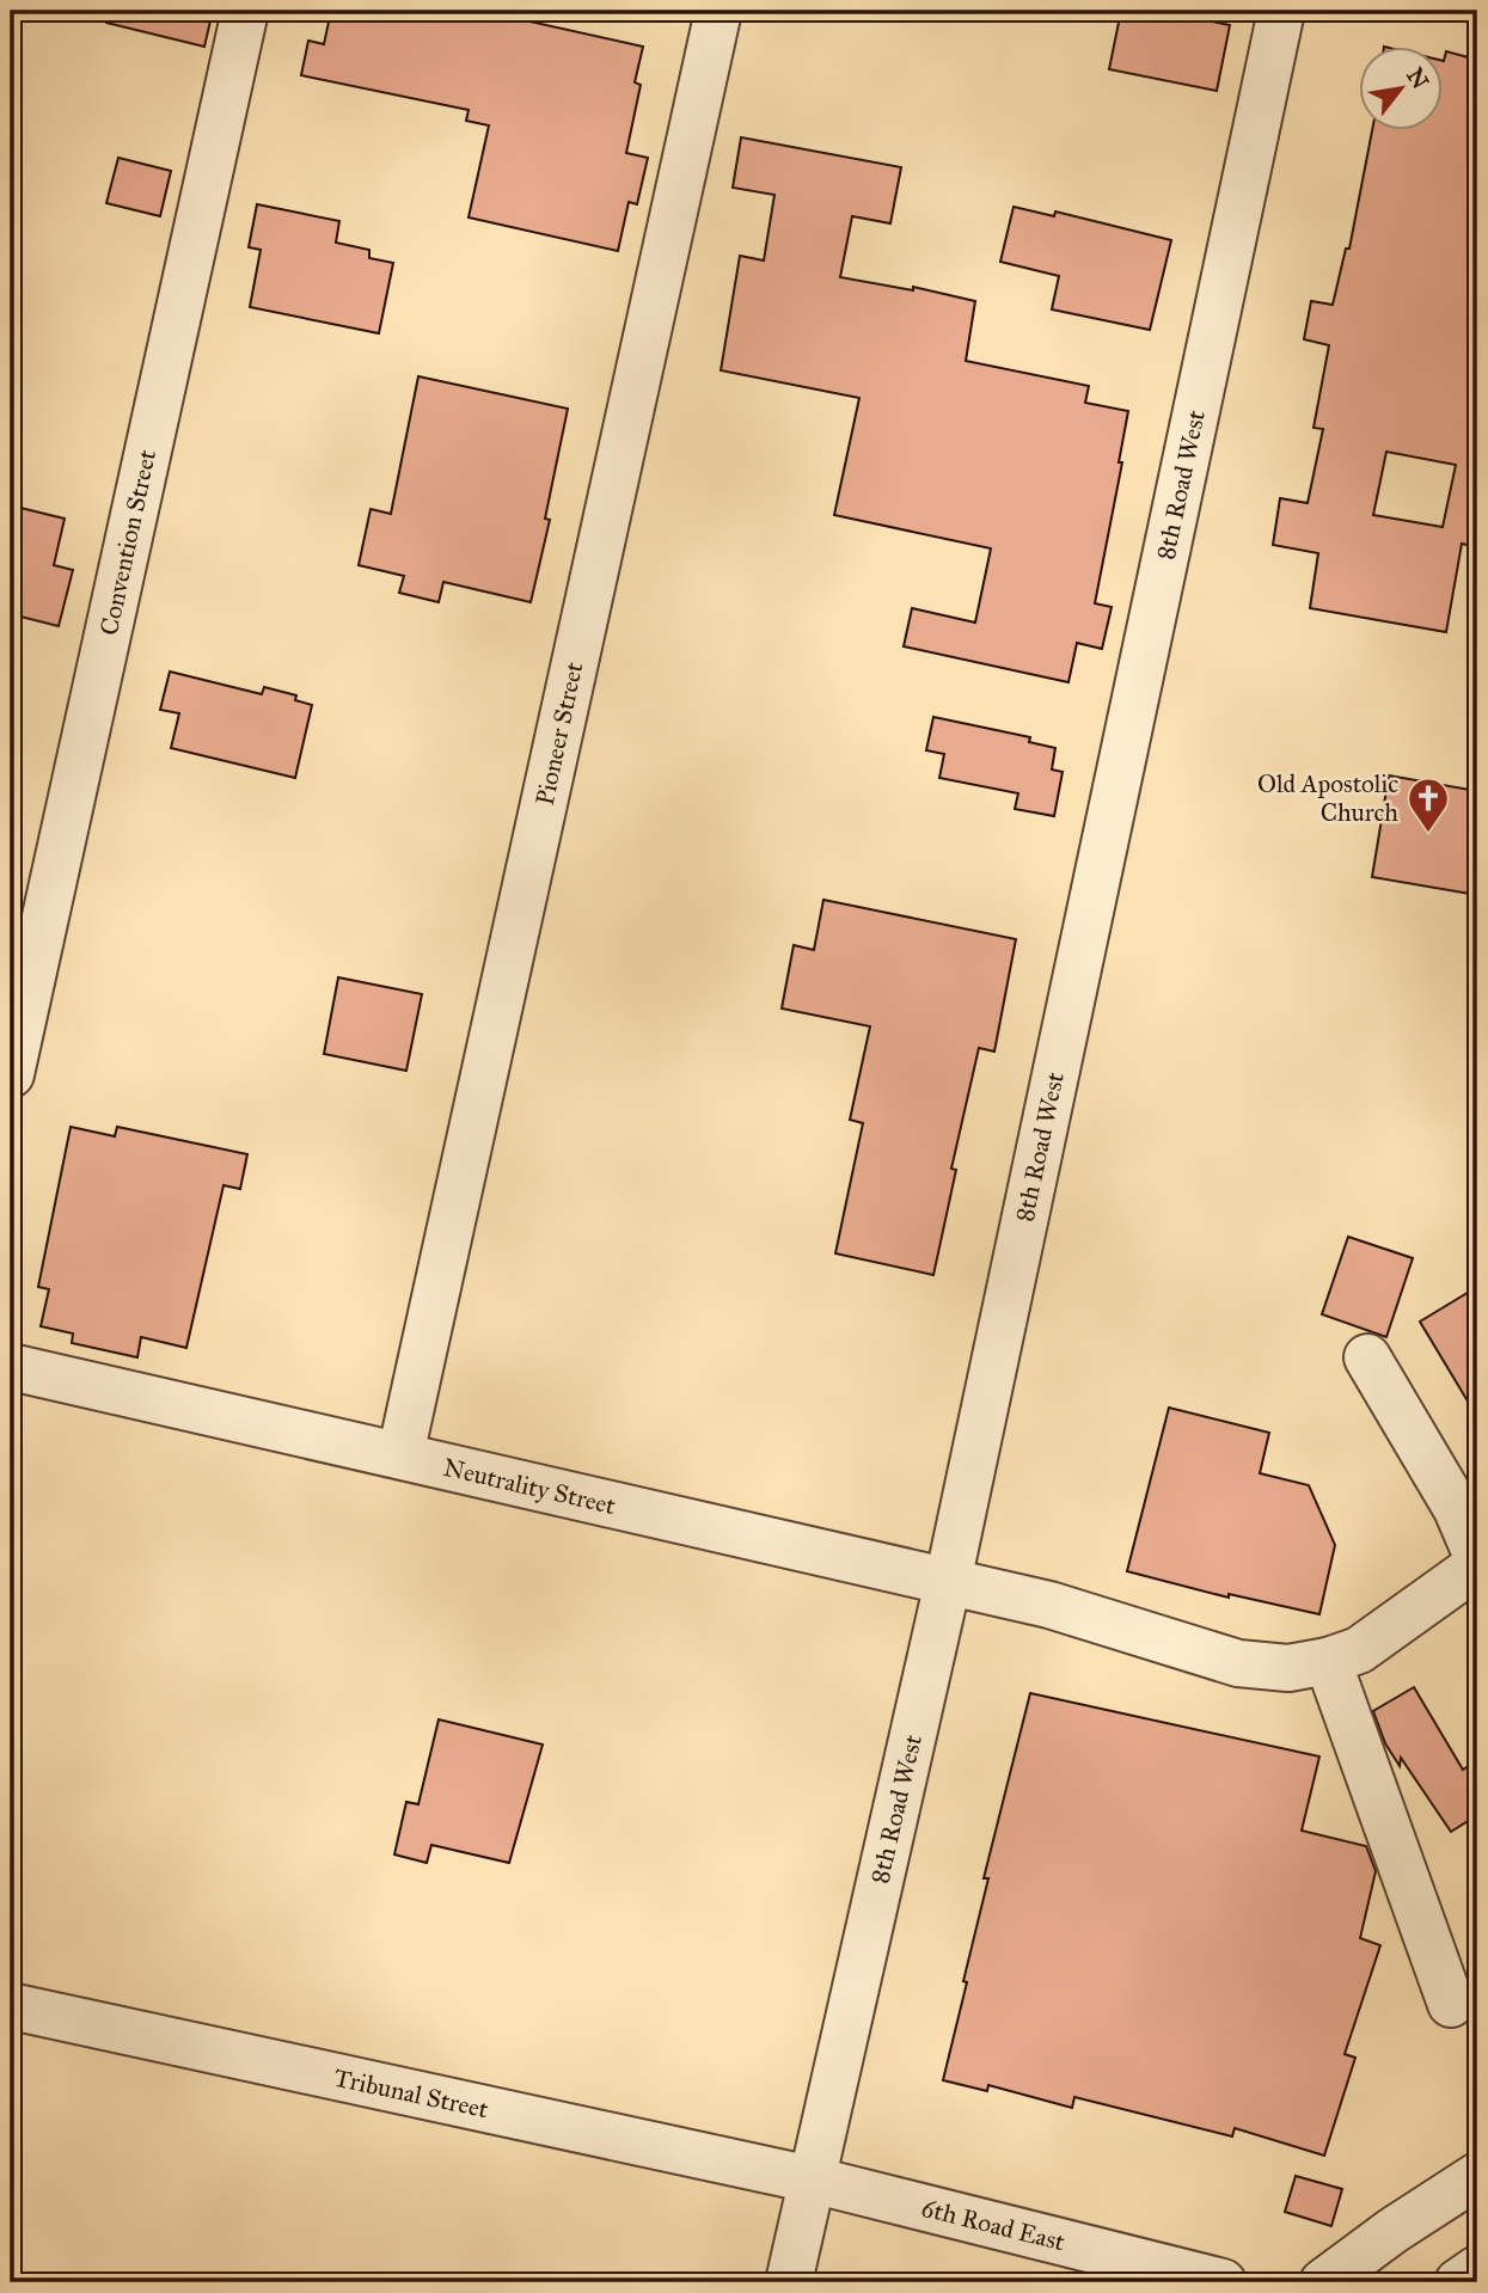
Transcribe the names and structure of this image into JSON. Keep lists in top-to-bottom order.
{
  "streets": {
    "street": [
      "8th Road West",
      "Convention Street",
      "Pioneer Street",
      "Neutrality Street",
      "Tribunal Street",
      "6th Road East"
    ]
  },
  "crossings": [
    ["8th Road West", "Neutrality Street"],
    ["8th Road West", "Tribunal Street"],
    ["8th Road West", "6th Road East"],
    ["Pioneer Street", "Neutrality Street"],
    ["Tribunal Street", "6th Road East"]
  ],
  "places": {
    "church": ["Old Apostolic Church"]
  },
  "north": "top right"
}
